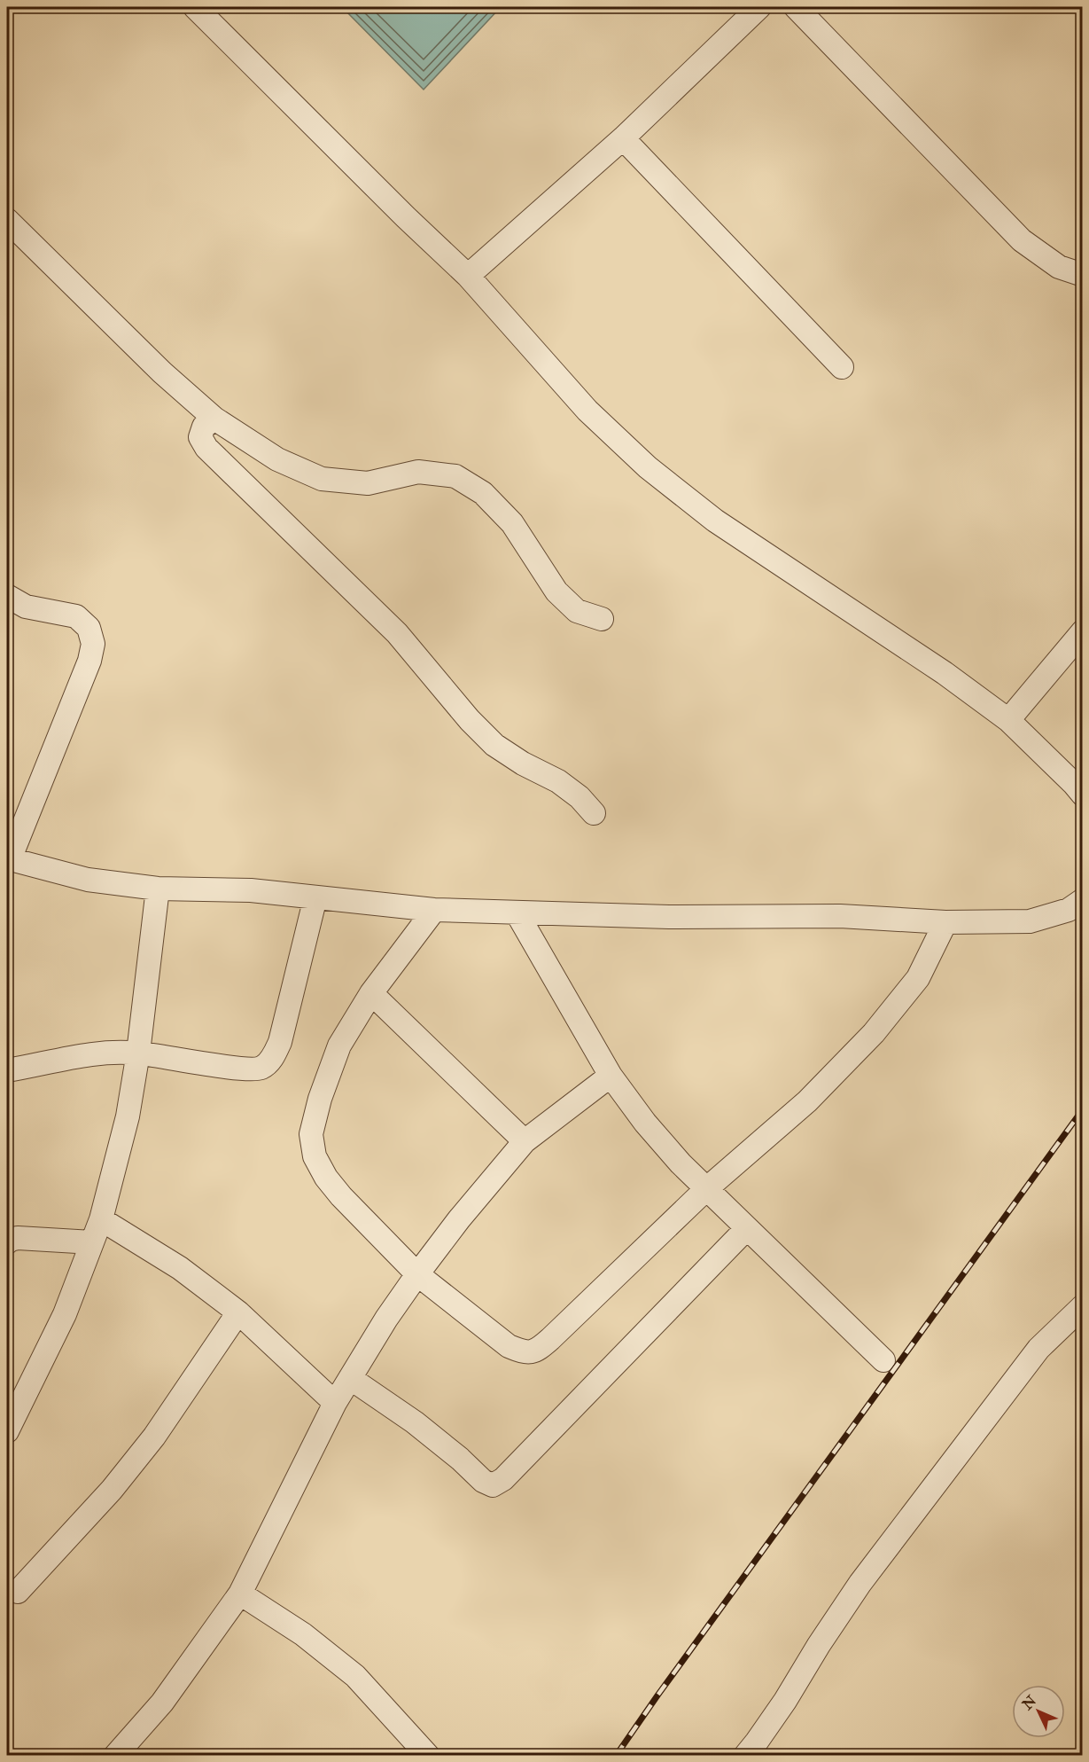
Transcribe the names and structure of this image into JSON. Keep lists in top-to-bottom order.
{
  "north": "top left"
}
